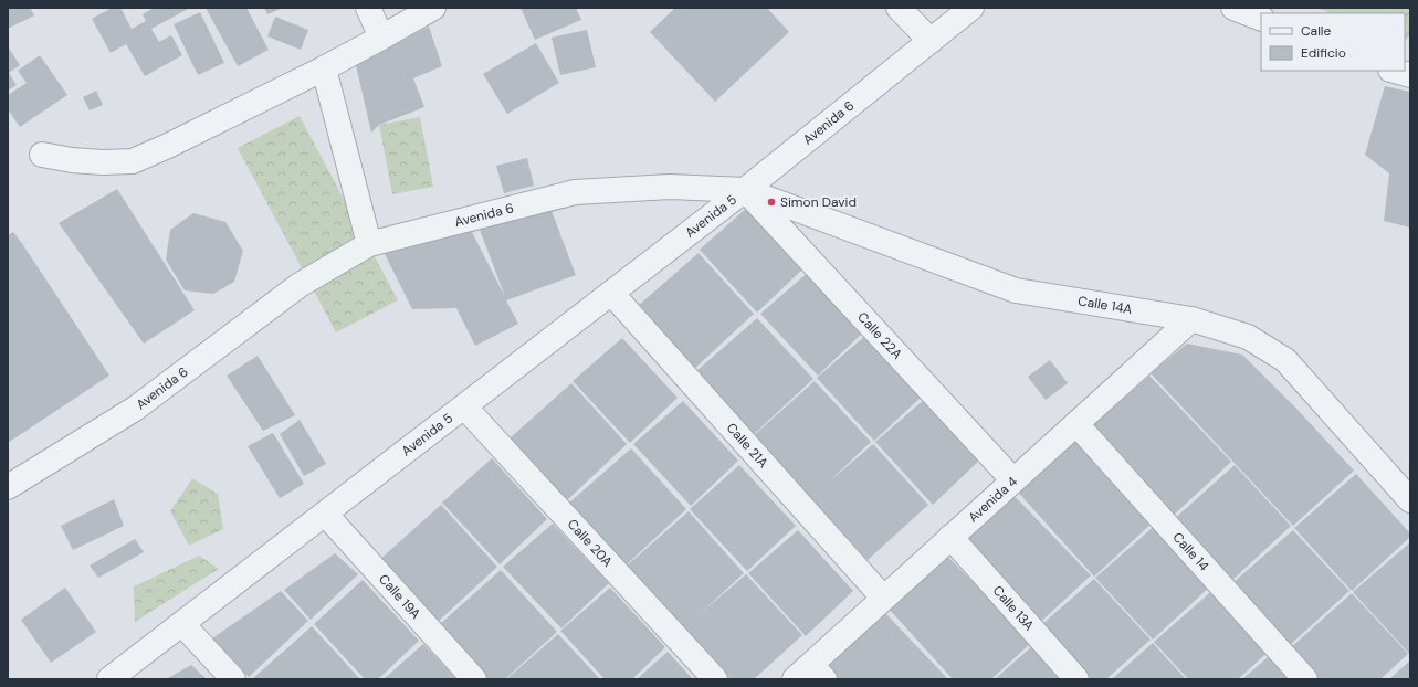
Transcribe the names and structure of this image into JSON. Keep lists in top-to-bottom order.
{
  "streets": {
    "street": [
      "Avenida 6",
      "Avenida 5",
      "Calle 14A",
      "Calle 22A",
      "Calle 21A",
      "Avenida 4",
      "Calle 20A",
      "Calle 14",
      "Calle 19A",
      "Calle 13A"
    ]
  },
  "crossings": [
    ["Avenida 6", "Avenida 5"],
    ["Avenida 6", "Calle 14A"],
    ["Avenida 6", "Calle 22A"],
    ["Avenida 5", "Calle 14A"],
    ["Avenida 5", "Calle 22A"],
    ["Avenida 5", "Calle 21A"],
    ["Avenida 5", "Calle 20A"],
    ["Avenida 5", "Calle 19A"],
    ["Calle 14A", "Calle 22A"],
    ["Calle 14A", "Avenida 4"],
    ["Calle 22A", "Avenida 4"],
    ["Calle 21A", "Avenida 4"],
    ["Avenida 4", "Calle 14"],
    ["Avenida 4", "Calle 13A"]
  ],
  "places": ["Simon David"],
  "legend": ["Calle", "Edificio"]
}
